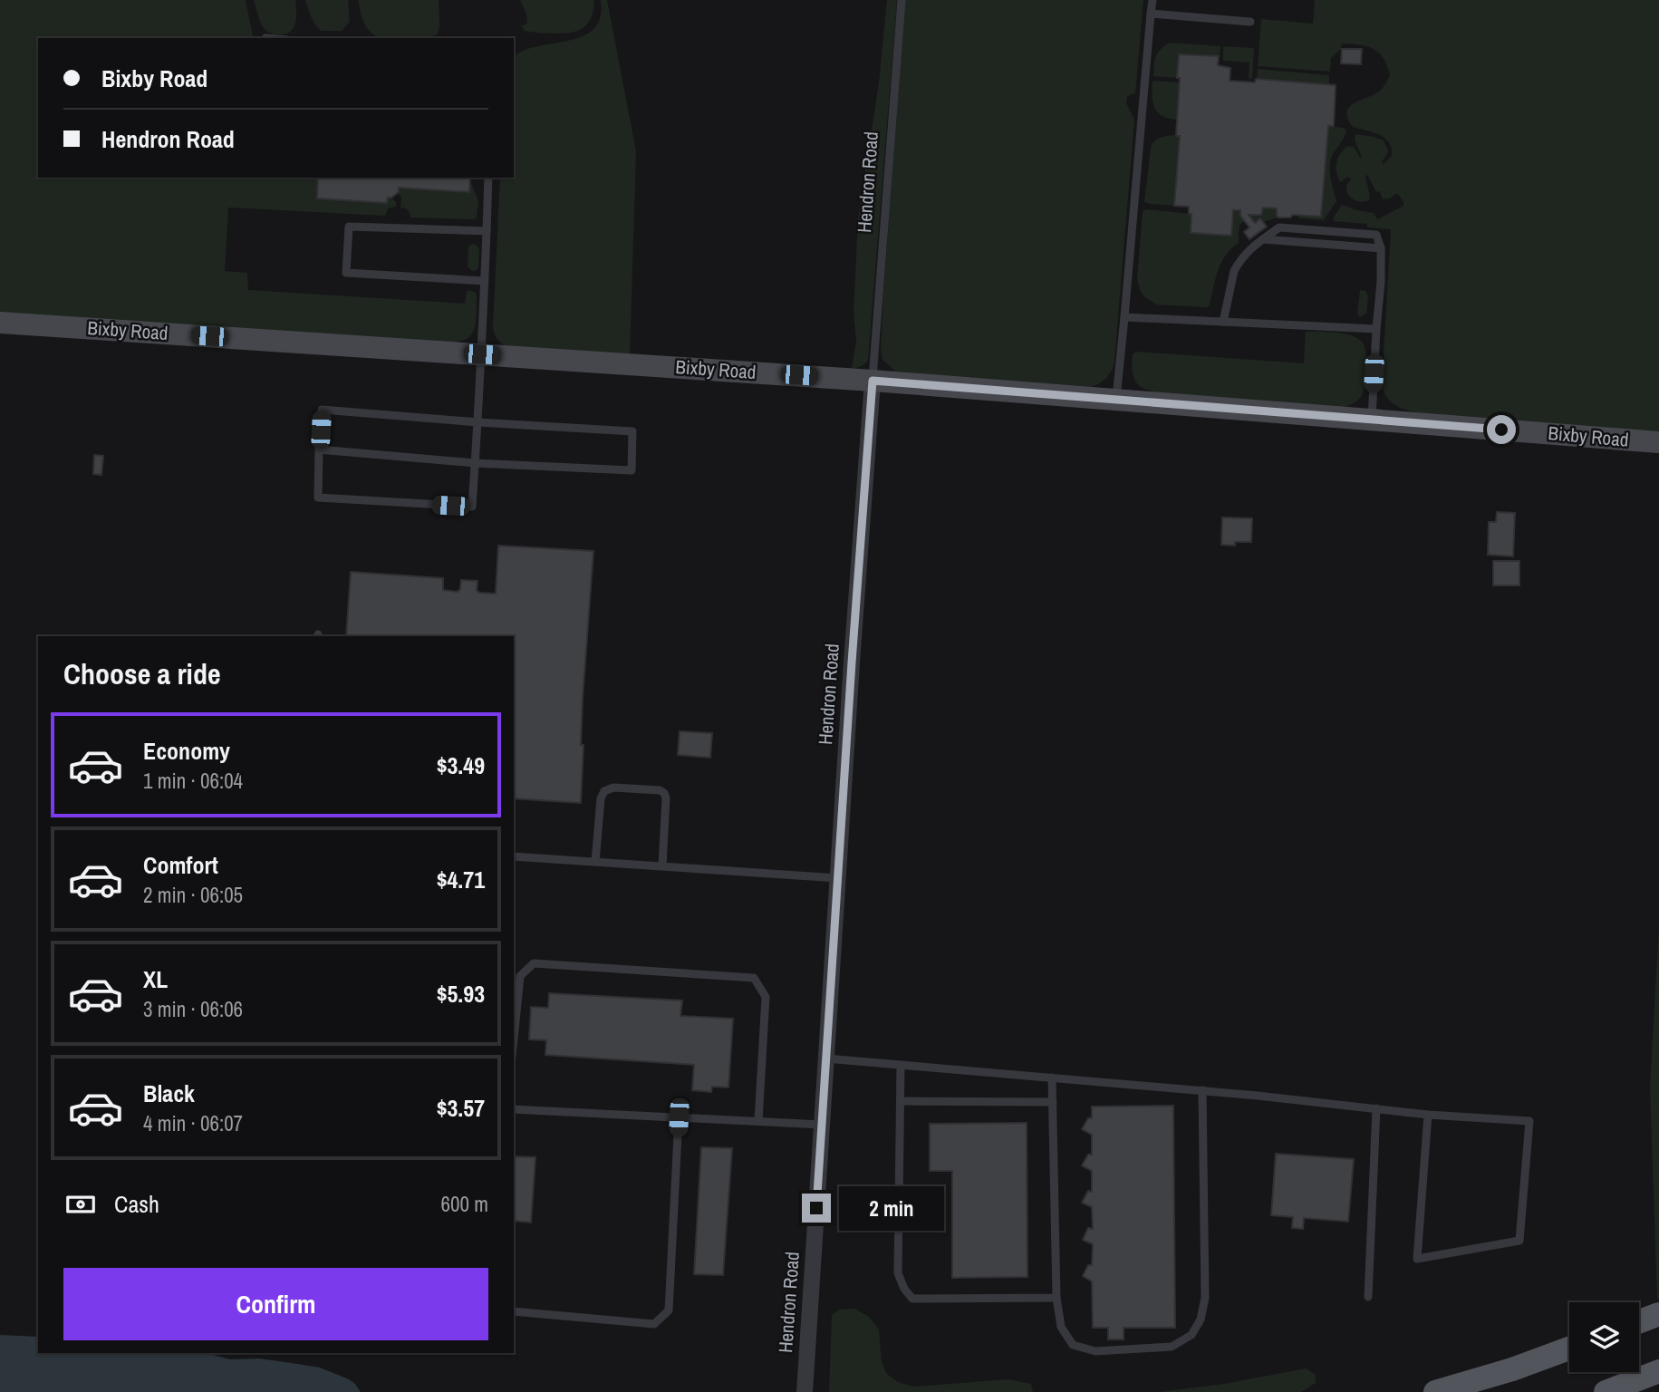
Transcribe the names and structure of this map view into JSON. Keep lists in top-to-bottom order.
{
  "streets": {
    "street": ["Hendron Road", "Bixby Road"]
  },
  "crossings": [
    ["Hendron Road", "Bixby Road"]
  ],
  "page": {
    "banner": ["Bixby Road", "Hendron Road"],
    "heading": "Choose a ride",
    "list": [
      {
        "name": "Economy",
        "note": "1 min · 06:04",
        "value": "$3.49"
      },
      {
        "name": "Comfort",
        "note": "2 min · 06:05",
        "value": "$4.71"
      },
      {
        "name": "XL",
        "note": "3 min · 06:06",
        "value": "$5.93"
      },
      {
        "name": "Black",
        "note": "4 min · 06:07",
        "value": "$3.57"
      }
    ],
    "pay": ["Cash", "600 m"],
    "bubble": "2 min",
    "buttons": "Confirm"
  }
}
